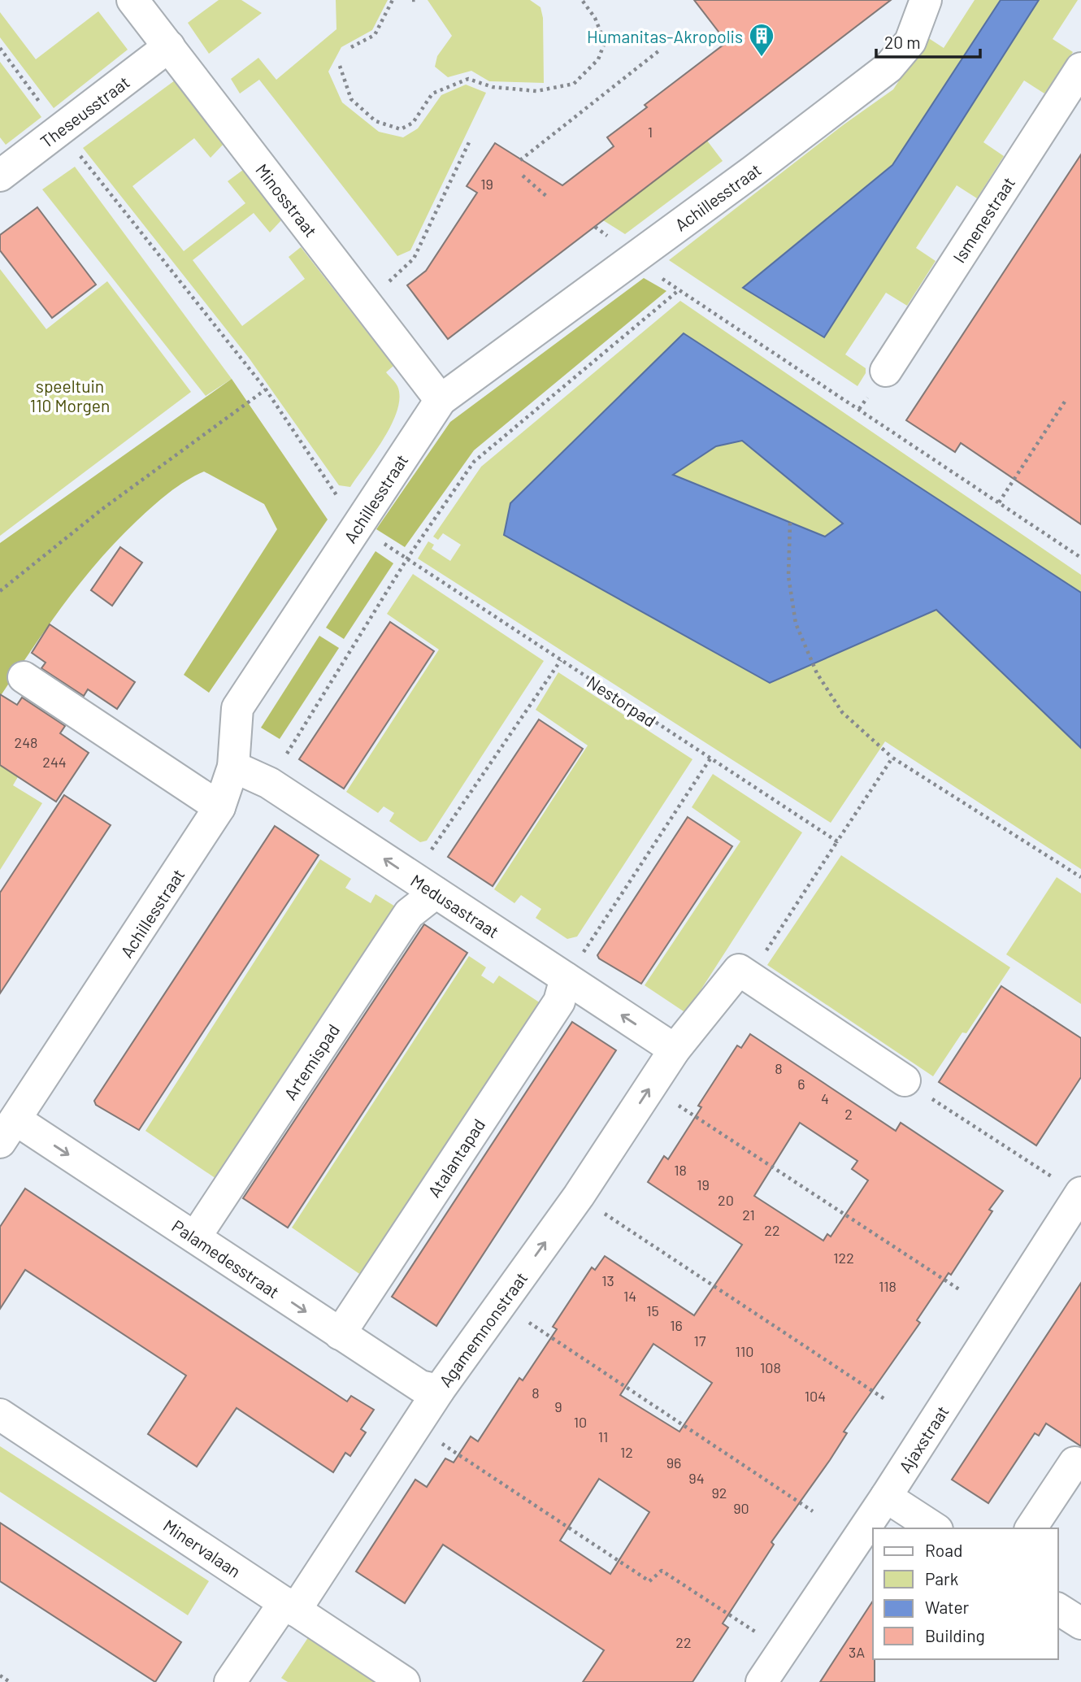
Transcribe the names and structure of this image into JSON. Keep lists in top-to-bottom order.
{
  "streets": {
    "street": [
      "Theseusstraat",
      "Achillesstraat",
      "Minosstraat",
      "Ismenestraat",
      "Medusastraat",
      "Artemispad",
      "Atalantapad",
      "Palamedesstraat",
      "Agamemnonstraat",
      "Ajaxstraat",
      "Minervalaan"
    ],
    "path": ["Nestorpad"]
  },
  "crossings": [
    ["Theseusstraat", "Minosstraat"],
    ["Achillesstraat", "Minosstraat"],
    ["Achillesstraat", "Medusastraat"],
    ["Achillesstraat", "Palamedesstraat"],
    ["Medusastraat", "Artemispad"],
    ["Medusastraat", "Atalantapad"],
    ["Medusastraat", "Agamemnonstraat"],
    ["Artemispad", "Palamedesstraat"],
    ["Atalantapad", "Palamedesstraat"],
    ["Palamedesstraat", "Agamemnonstraat"],
    ["Agamemnonstraat", "Minervalaan"]
  ],
  "one_way": ["Medusastraat", "Palamedesstraat", "Agamemnonstraat"],
  "parks": ["speeltuin 110 Morgen"],
  "places": {
    "building": ["Humanitas-Akropolis"]
  },
  "house_numbers": [
    "1",
    "19",
    "248",
    "244",
    "8",
    "6",
    "4",
    "2",
    "18",
    "19",
    "20",
    "21",
    "22",
    "122",
    "13",
    "118",
    "14",
    "15",
    "16",
    "17",
    "110",
    "108",
    "8",
    "104",
    "9",
    "10",
    "11",
    "12",
    "96",
    "94",
    "92",
    "90",
    "22",
    "3A"
  ],
  "legend": [
    "Road",
    "Park",
    "Water",
    "Building"
  ],
  "scale_bar": "20 m"
}
